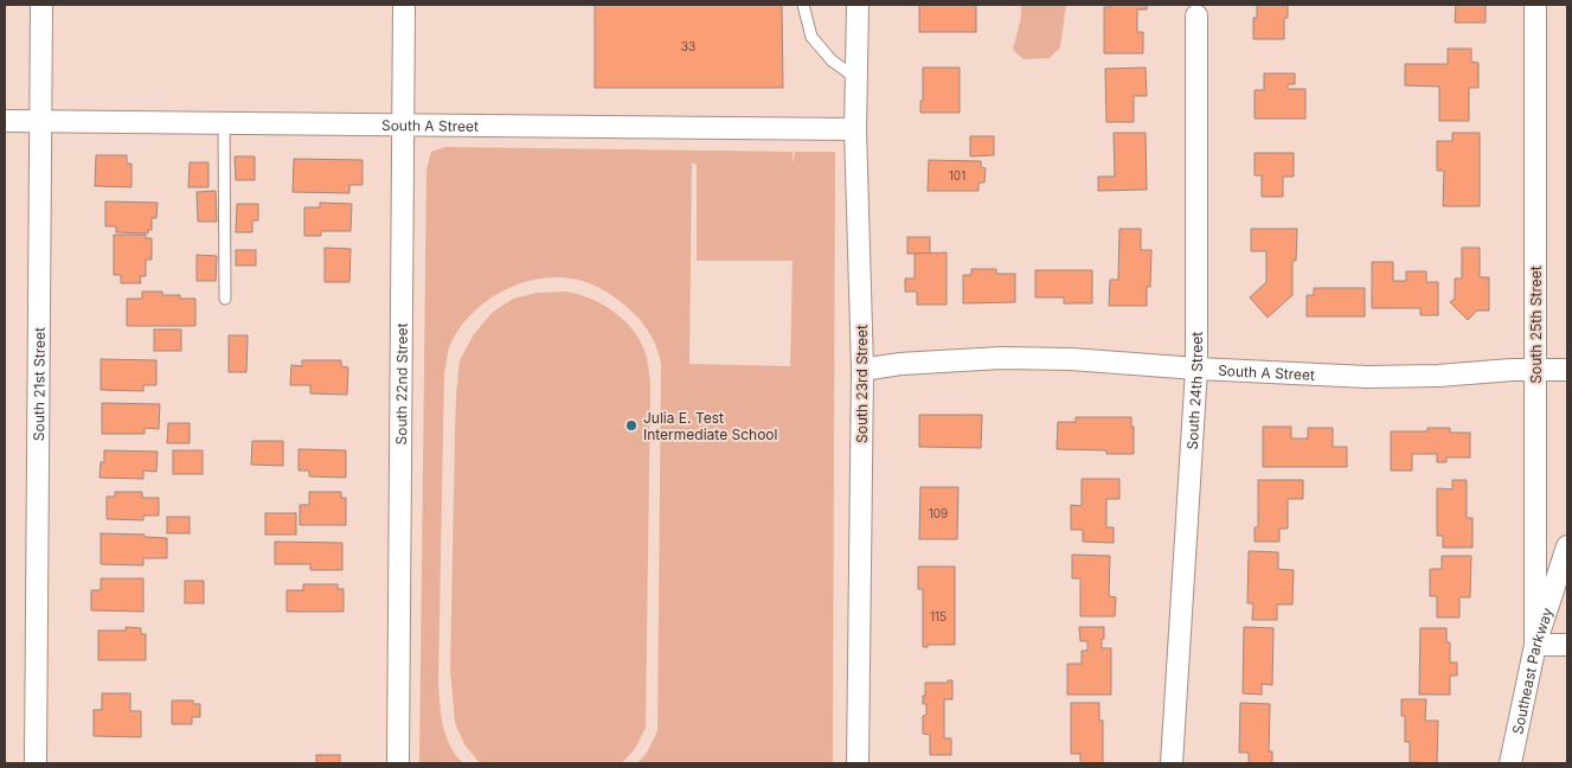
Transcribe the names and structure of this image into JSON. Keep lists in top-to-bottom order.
{
  "streets": {
    "street": [
      "South A Street",
      "South 25th Street",
      "South 21st Street",
      "South 22nd Street",
      "South 23rd Street",
      "South 24th Street",
      "Southeast Parkway"
    ]
  },
  "crossings": [
    ["South A Street", "South 25th Street"],
    ["South A Street", "South 21st Street"],
    ["South A Street", "South 22nd Street"],
    ["South A Street", "South 23rd Street"],
    ["South A Street", "South 24th Street"],
    ["South 25th Street", "Southeast Parkway"]
  ],
  "places": ["Julia E. Test Intermediate School"],
  "house_numbers": [
    "33",
    "101",
    "109",
    "115"
  ]
}
